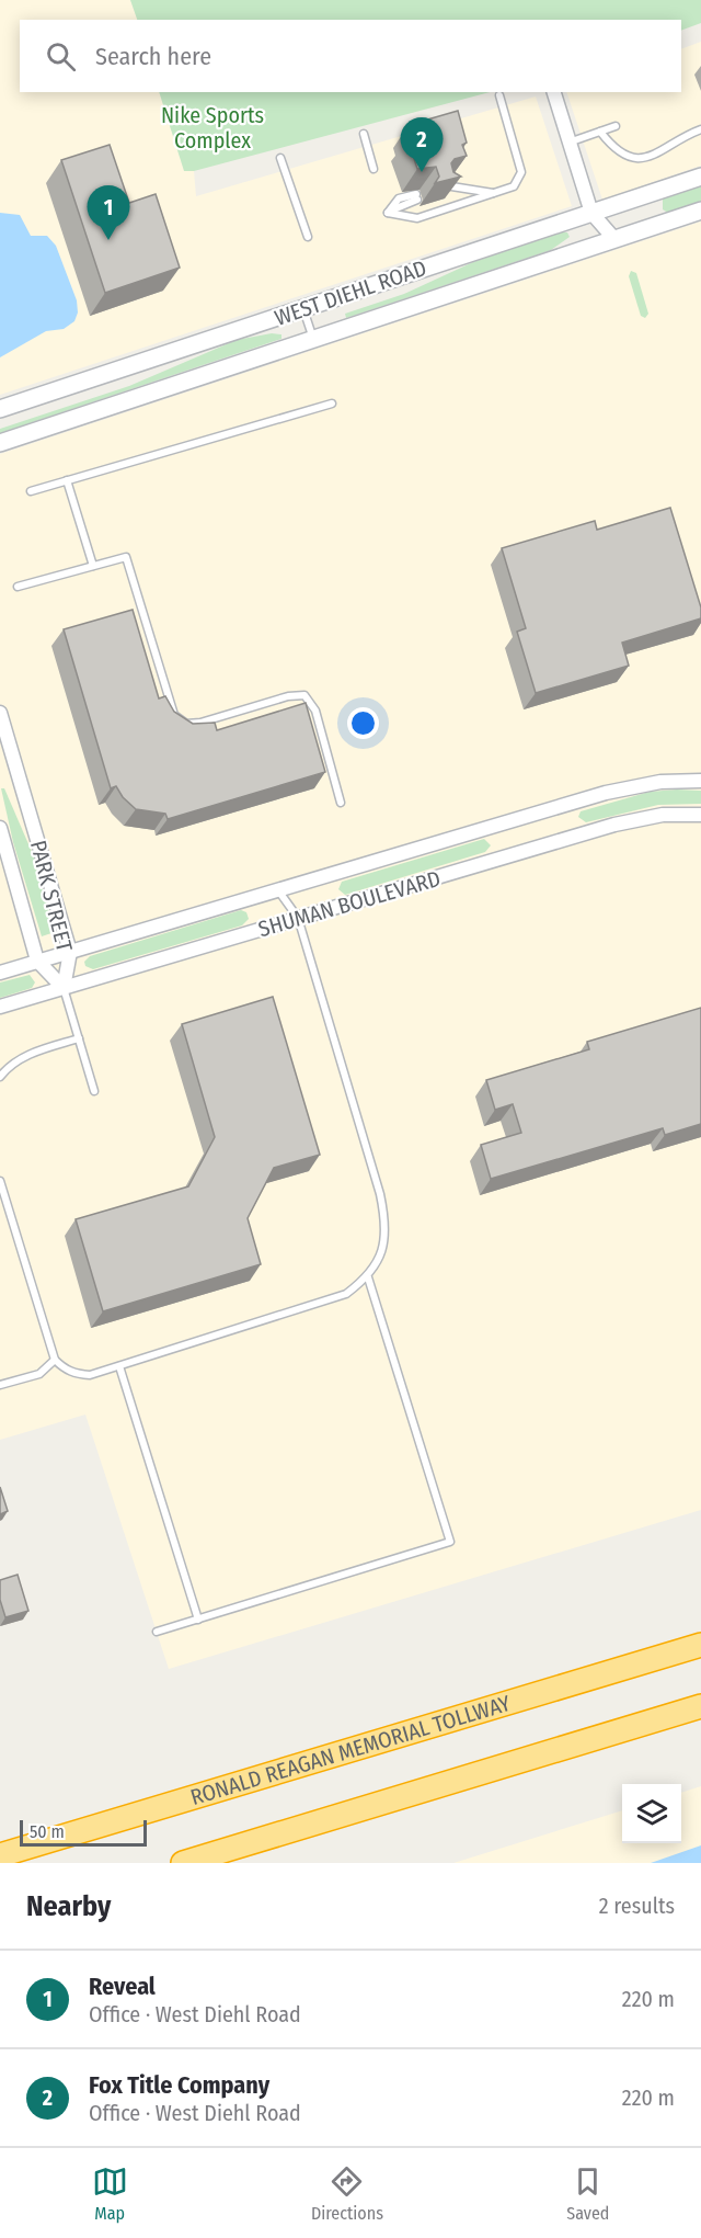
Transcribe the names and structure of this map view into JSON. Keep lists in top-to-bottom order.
{
  "streets": {
    "highway": ["RONALD REAGAN MEMORIAL TOLLWAY"],
    "street": ["WEST DIEHL ROAD", "PARK STREET", "SHUMAN BOULEVARD"]
  },
  "crossings": [
    ["PARK STREET", "SHUMAN BOULEVARD"]
  ],
  "parks": ["Nike Sports Complex"],
  "scale_bar": "50 m",
  "page": {
    "search": "Search here",
    "pins": ["2", "1"],
    "scale": "50 m",
    "heading": ["Nearby", "2 results"],
    "list": [
      {
        "mark": "1",
        "name": "Reveal",
        "note": "Office · West Diehl Road",
        "value": "220 m"
      },
      {
        "mark": "2",
        "name": "Fox Title Company",
        "note": "Office · West Diehl Road",
        "value": "220 m"
      }
    ],
    "nav": ["Map", "Directions", "Saved"]
  }
}
